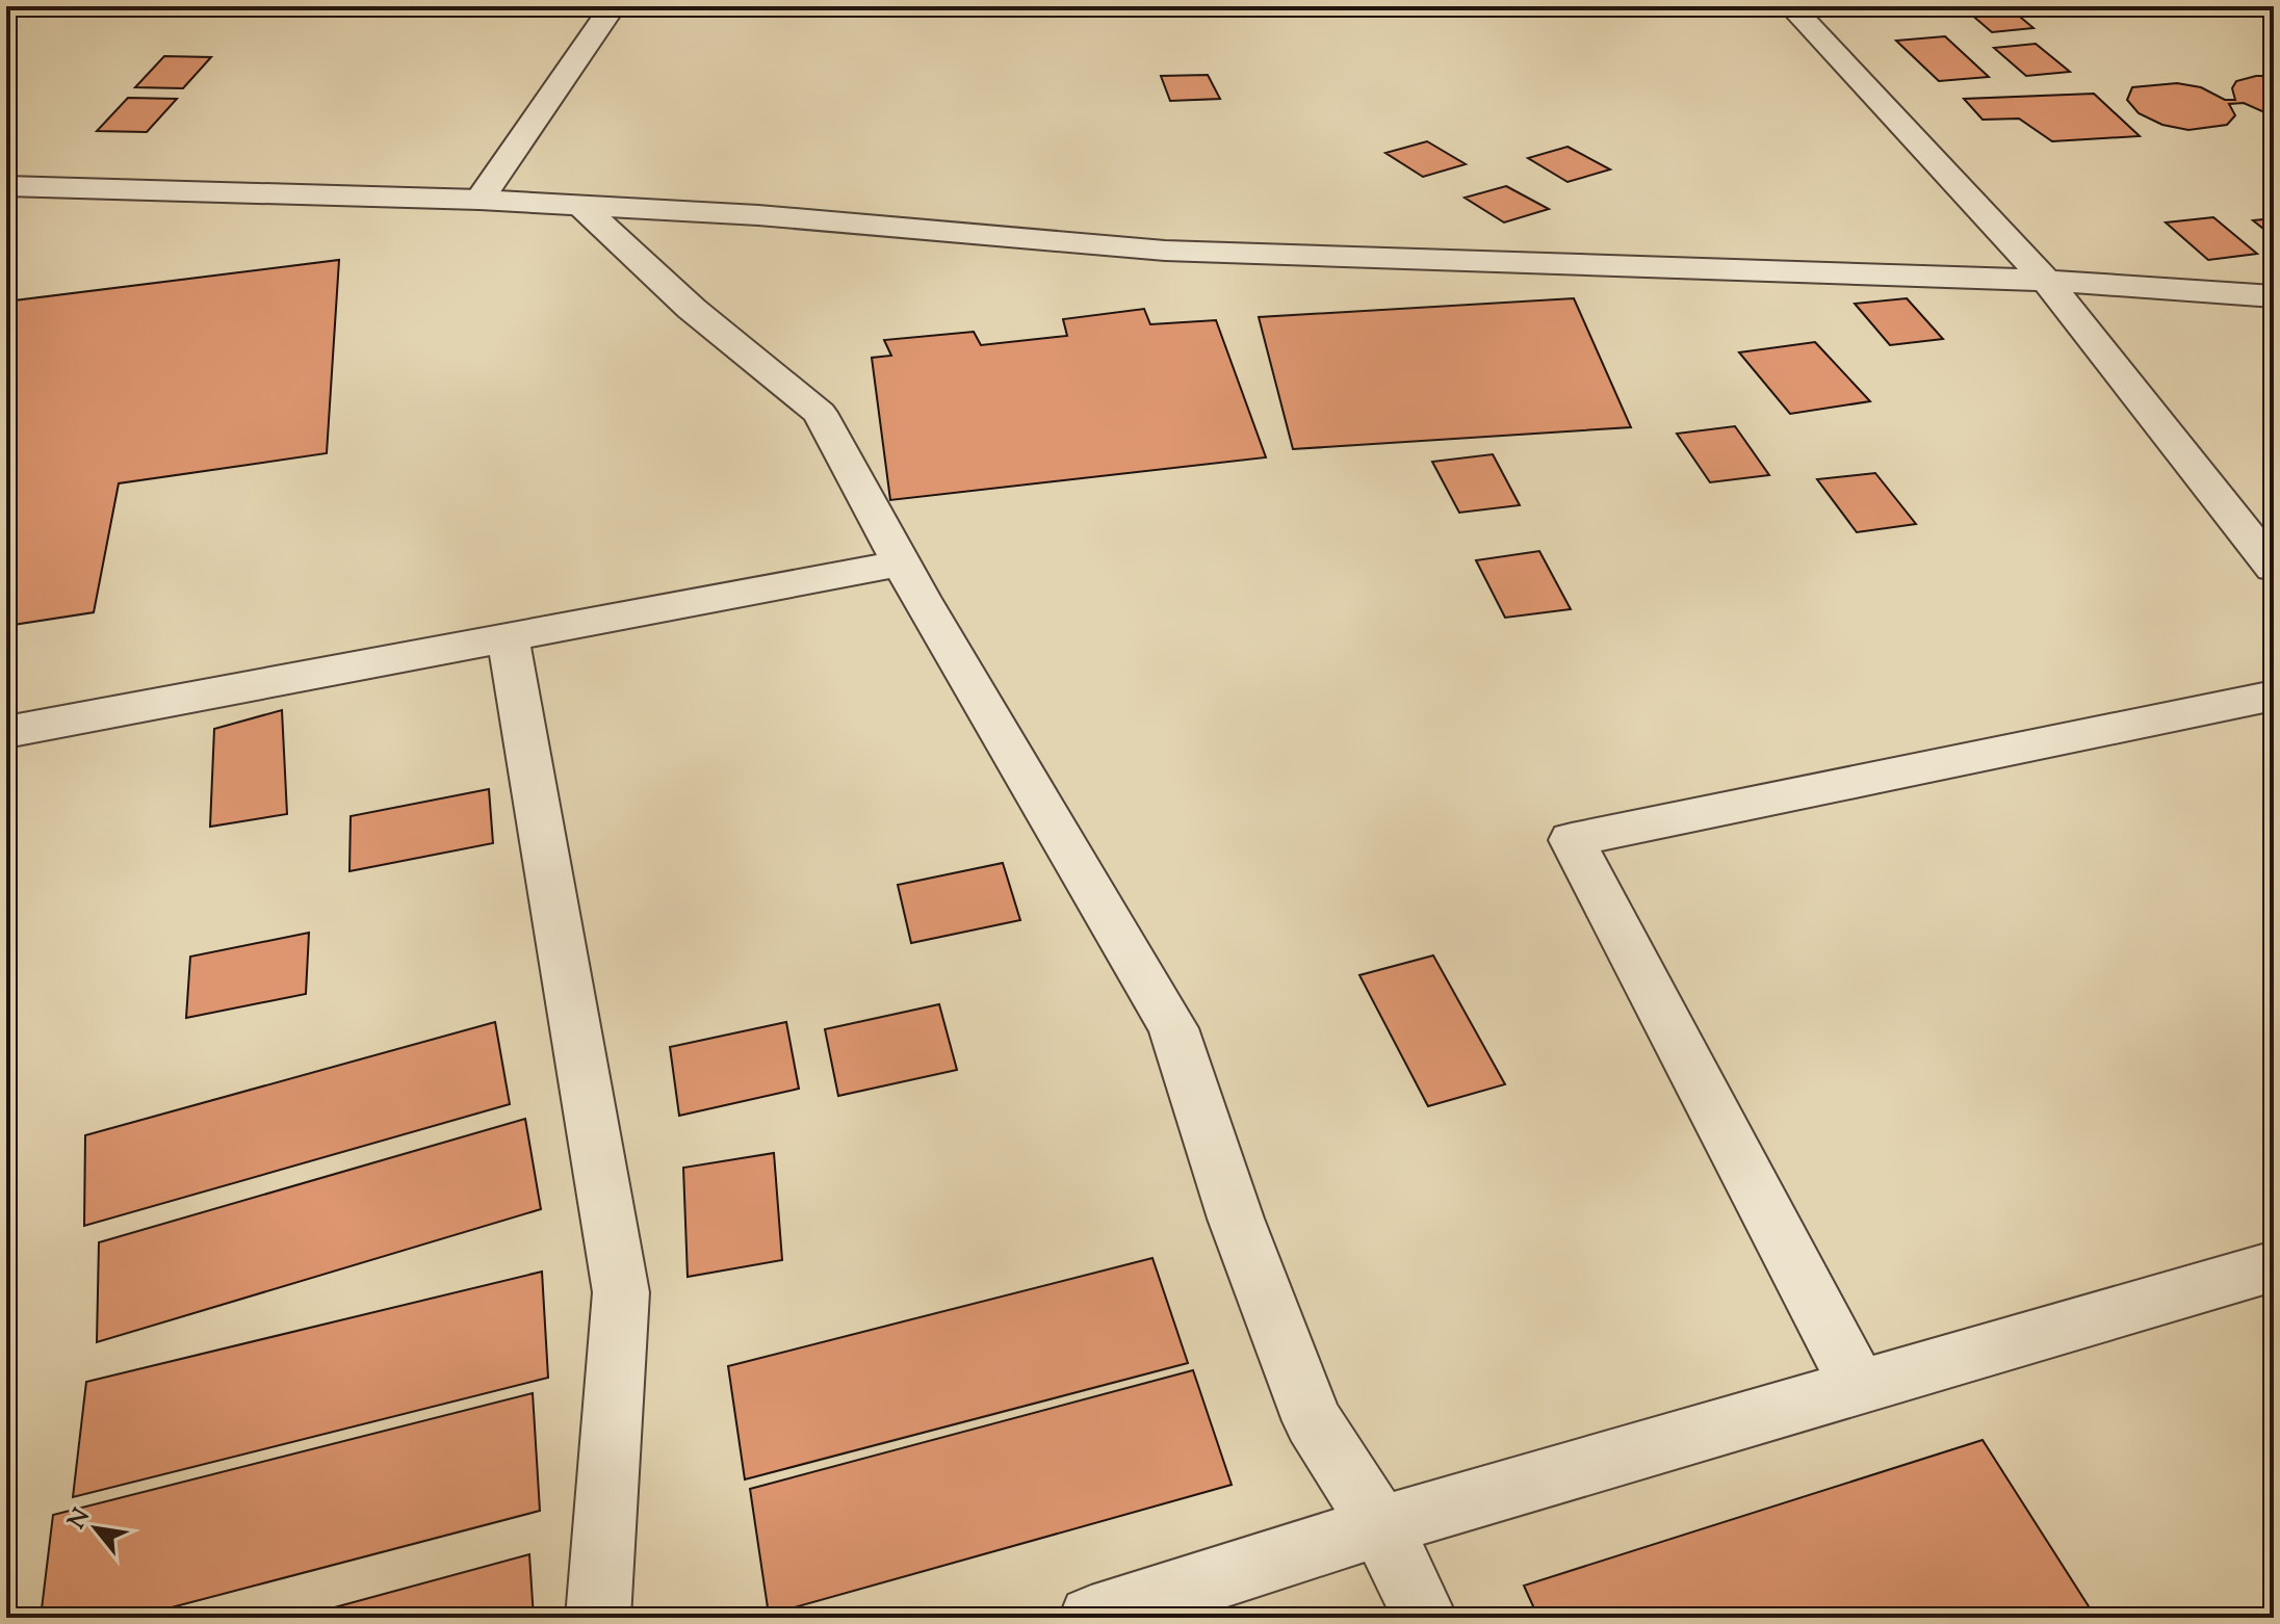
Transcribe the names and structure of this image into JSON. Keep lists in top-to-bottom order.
{
  "north": "top left"
}
